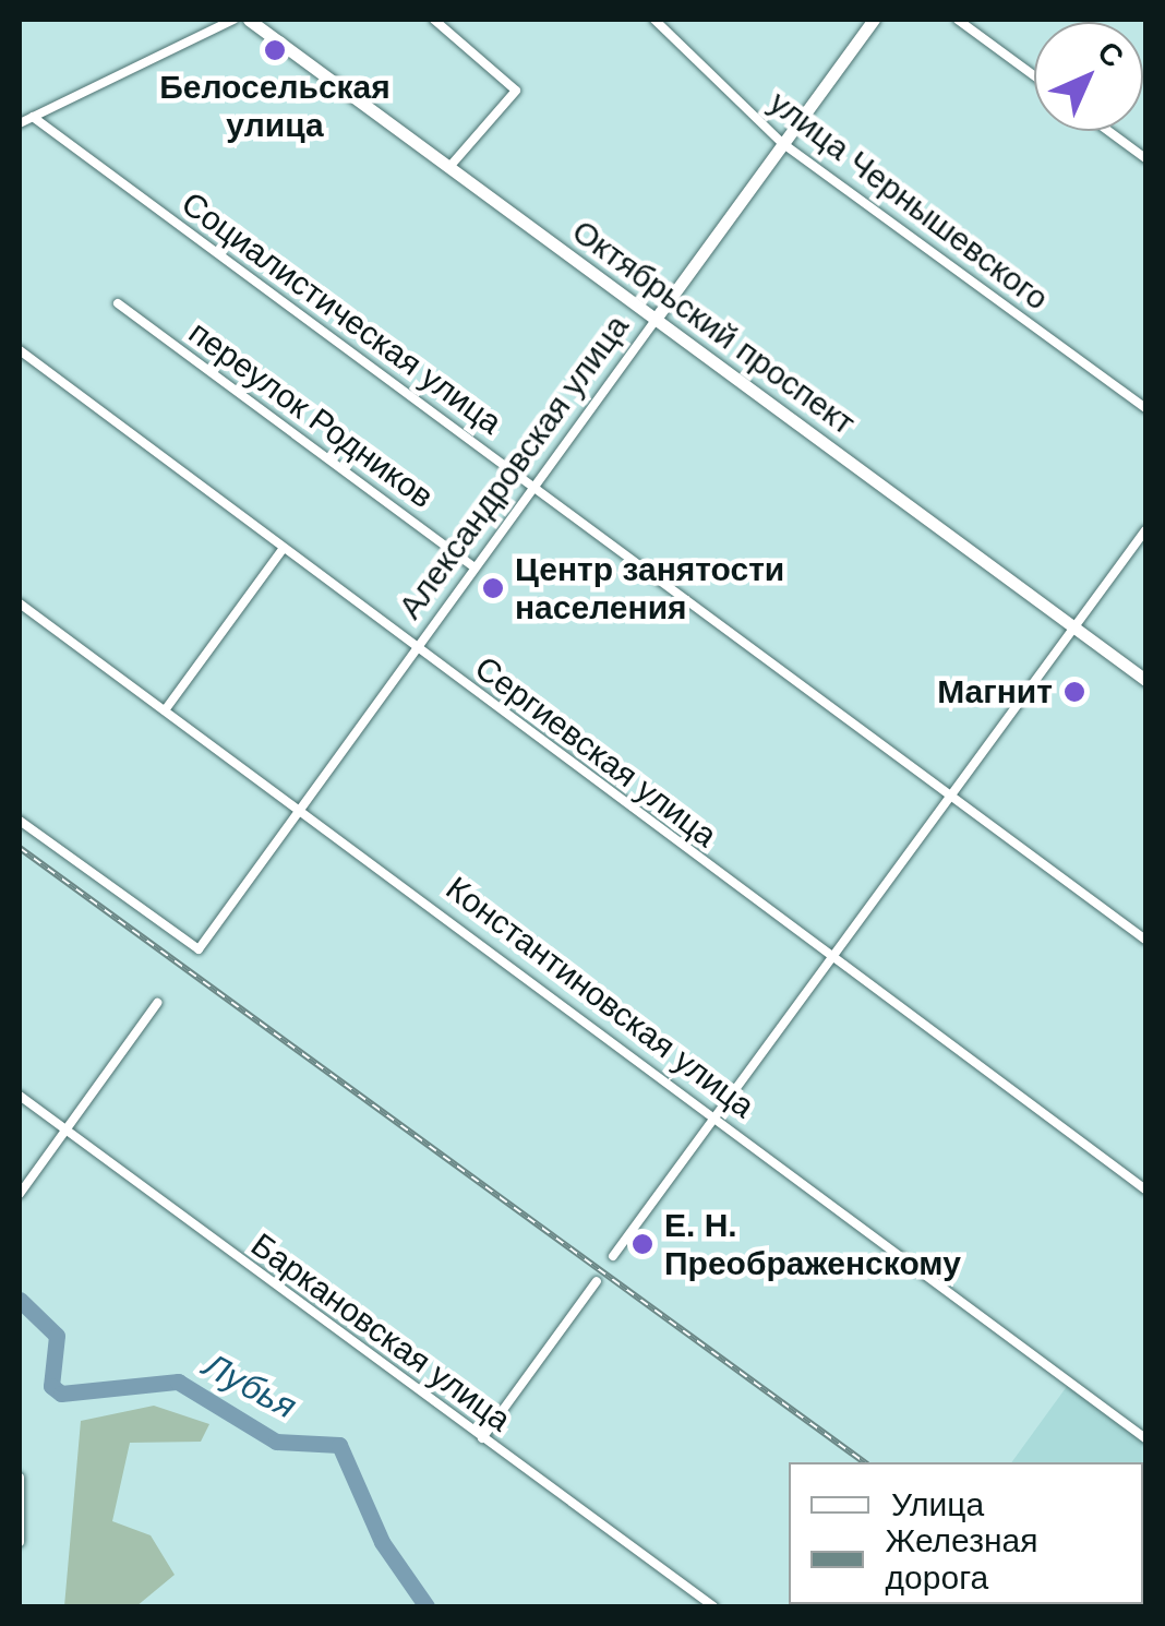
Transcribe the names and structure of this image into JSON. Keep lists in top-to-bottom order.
{
  "streets": {
    "street": [
      "улица Чернышевского",
      "Социалистическая улица",
      "Октябрьский проспект",
      "переулок Родников",
      "Александровская улица",
      "Сергиевская улица",
      "Константиновская улица",
      "Баркановская улица"
    ]
  },
  "crossings": [
    ["улица Чернышевского", "Александровская улица"],
    ["Социалистическая улица", "Александровская улица"],
    ["Октябрьский проспект", "Александровская улица"],
    ["переулок Родников", "Александровская улица"],
    ["Александровская улица", "Сергиевская улица"],
    ["Александровская улица", "Константиновская улица"]
  ],
  "water": ["Лубья"],
  "places": [
    "Белосельская улица",
    "Центр занятости населения",
    "Магнит",
    "Е. Н. Преображенскому"
  ],
  "legend": ["Улица", "Железная дорога"],
  "north": "top right"
}
